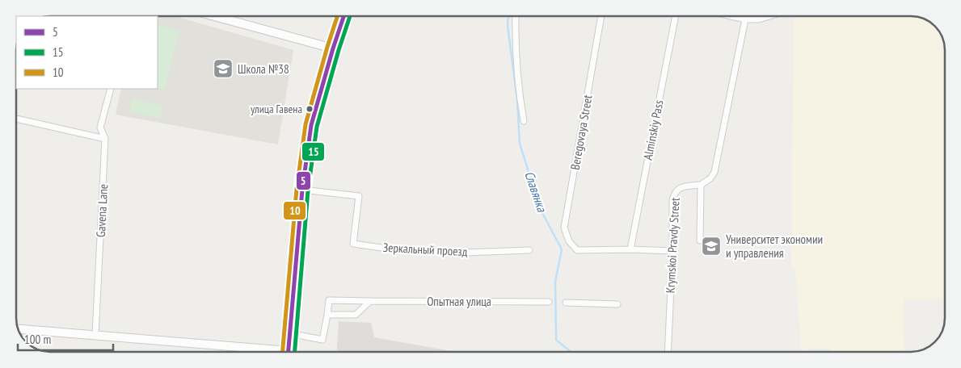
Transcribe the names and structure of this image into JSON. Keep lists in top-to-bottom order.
{
  "streets": {
    "street": [
      "Alminskiy Pass",
      "Beregovaya Street",
      "Gavena Lane",
      "Krymskoi Pravdy Street",
      "Зеркальный проезд",
      "Опытная улица"
    ]
  },
  "crossings": [
    ["Alminskiy Pass", "Beregovaya Street"]
  ],
  "water": ["Славянка"],
  "places": {
    "school or university": ["Школа №38", "Университет экономии и управления"],
    "other": ["улица Гавена"]
  },
  "lines": ["transit line 5", "transit line 15", "transit line 10"],
  "legend": ["5", "15", "10"],
  "scale_bar": "100 m"
}
